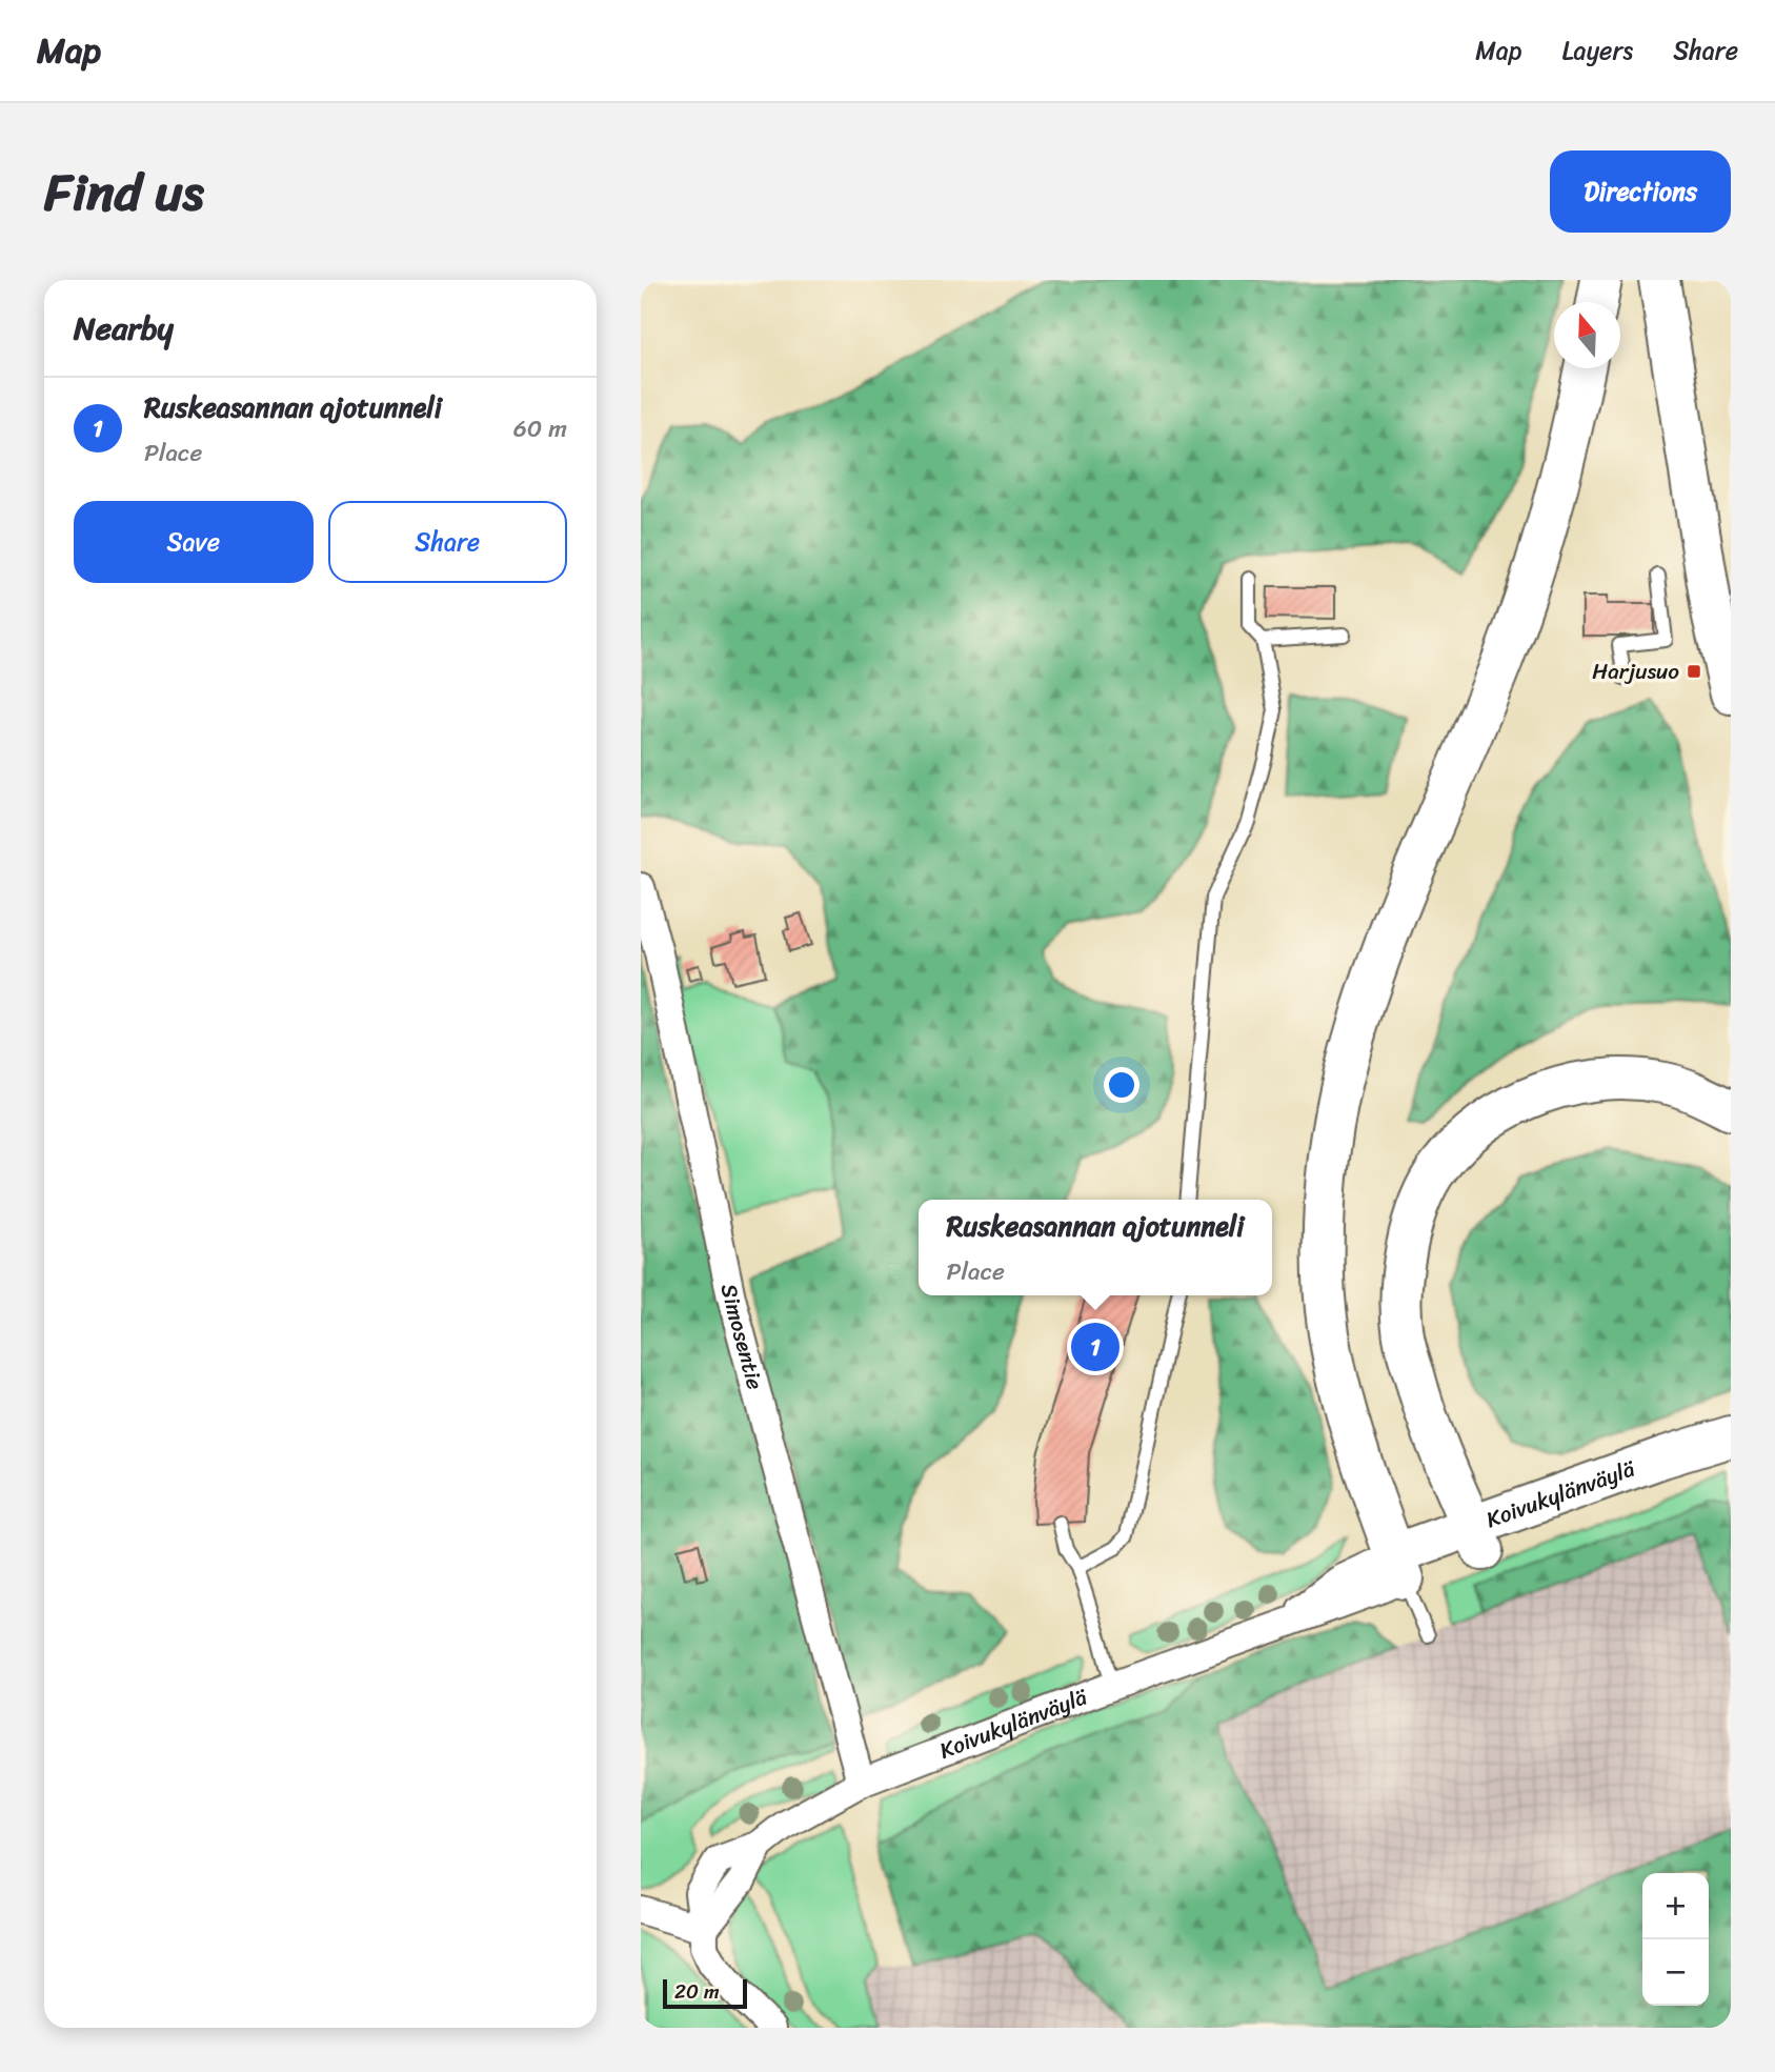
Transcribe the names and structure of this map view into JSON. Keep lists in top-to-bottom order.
{
  "streets": {
    "main road": ["Koivukylänväylä"],
    "street": ["Simosentie"]
  },
  "crossings": [
    ["Simosentie", "Koivukylänväylä"]
  ],
  "places": {
    "transit": ["Harjusuo"]
  },
  "scale_bar": "20 m",
  "north": "top",
  "page": {
    "header": "Map",
    "nav": ["Map", "Layers", "Share"],
    "title": "Find us",
    "buttons": [
      "Directions",
      ["Save", "Share"]
    ],
    "heading": "Nearby",
    "list": [
      {
        "mark": "1",
        "name": "Ruskeasannan ajotunneli",
        "note": "Place",
        "value": "60 m"
      }
    ],
    "popup": ["Ruskeasannan ajotunneli", "Place"],
    "pins": "1",
    "map_buttons": ["+", "−"],
    "scale": "20 m"
  }
}
